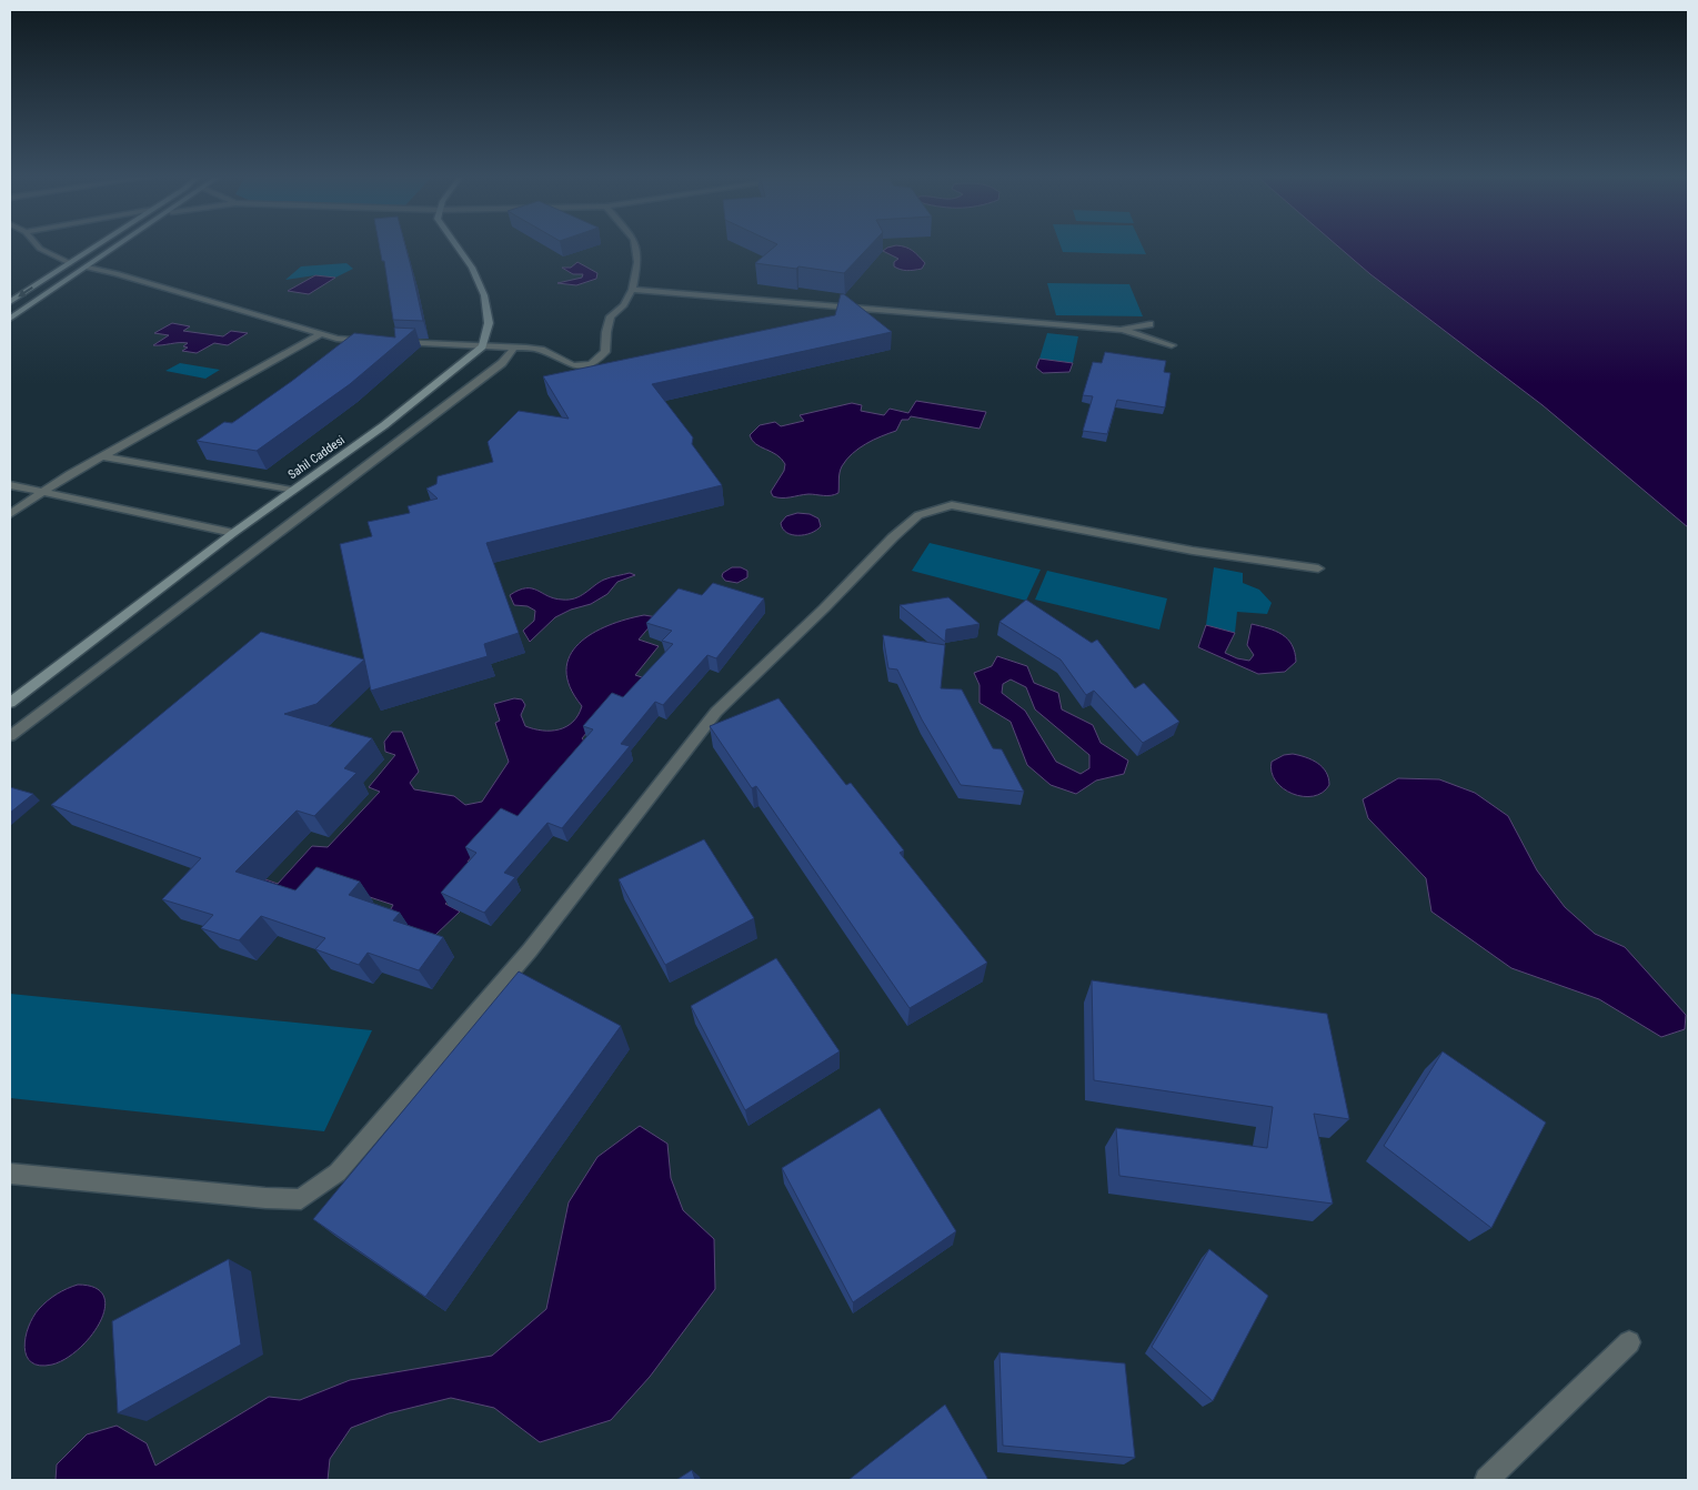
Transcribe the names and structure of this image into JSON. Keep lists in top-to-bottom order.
{
  "streets": {
    "main road": ["Sahil Caddesi"]
  }
}
